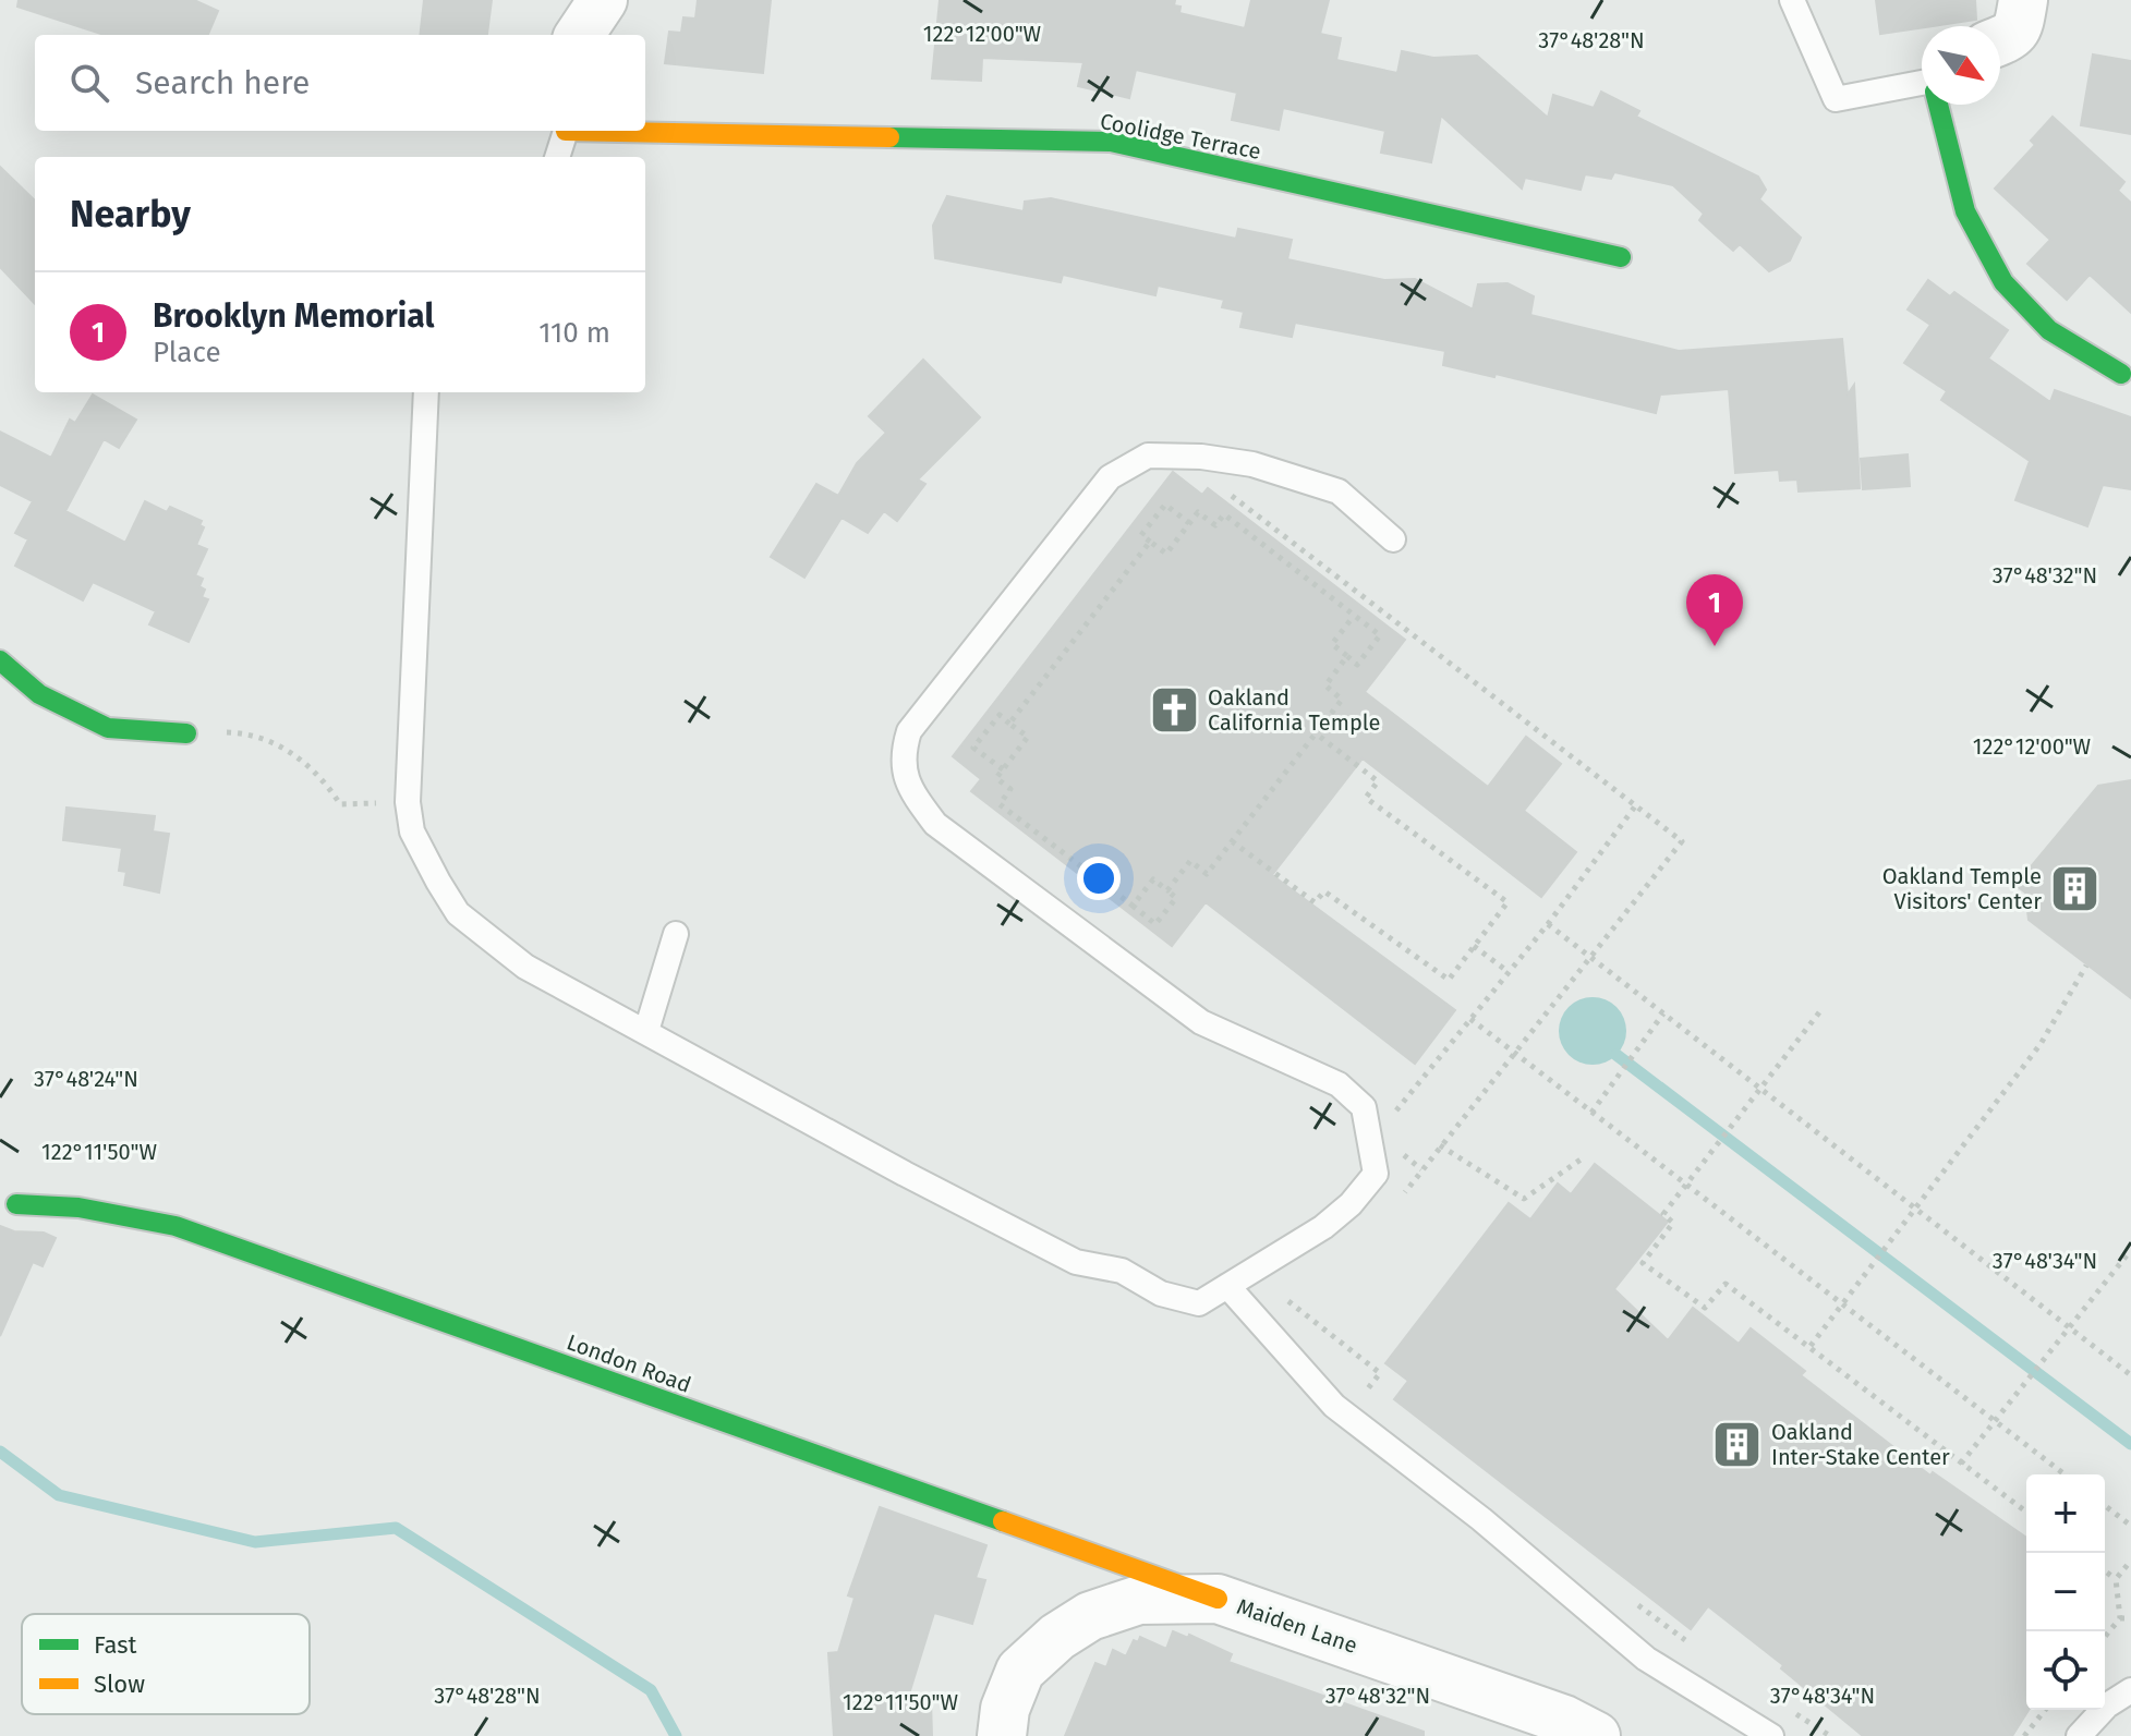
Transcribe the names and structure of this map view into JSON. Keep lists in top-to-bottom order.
{
  "streets": {
    "street": ["Coolidge Terrace", "London Road", "Maiden Lane"]
  },
  "crossings": [
    ["London Road", "Maiden Lane"]
  ],
  "places": {
    "church": ["Oakland California Temple"],
    "building": ["Oakland Temple Visitors' Center", "Oakland Inter-Stake Center"]
  },
  "legend": ["Fast", "Slow"],
  "north": "bottom right",
  "page": {
    "search": "Search here",
    "heading": "Nearby",
    "list": [
      {
        "mark": "1",
        "name": "Brooklyn Memorial",
        "note": "Place",
        "value": "110 m"
      }
    ],
    "pins": "1",
    "map_buttons": ["+", "−"]
  },
  "coordinates": [
    "122°12'00\"W",
    "37°48'28\"N",
    "37°48'32\"N",
    "37°48'24\"N",
    "122°11'50\"W",
    "37°48'34\"N"
  ]
}
